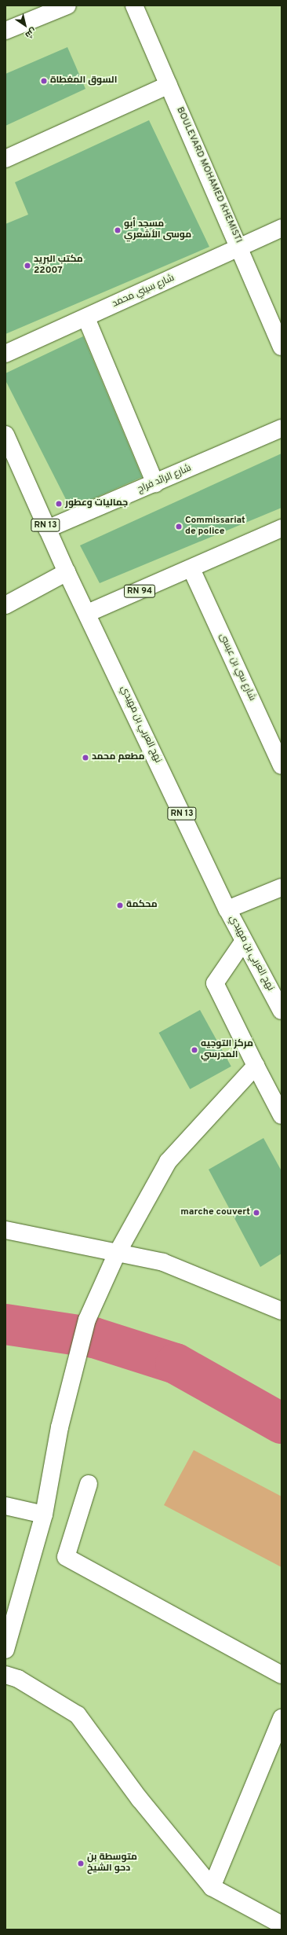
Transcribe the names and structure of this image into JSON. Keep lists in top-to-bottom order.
{
  "streets": {
    "street": [
      "BOULEVARD MOHAMED KHEMISTI",
      "شارع سيني محمد",
      "شارع الرائد فراج",
      "RN 13",
      "RN 94",
      "شارع سي بن عيسى",
      "نهج العربي بن مهيدي"
    ]
  },
  "crossings": [
    ["BOULEVARD MOHAMED KHEMISTI", "شارع سيني محمد"],
    ["شارع الرائد فراج", "نهج العربي بن مهيدي"],
    ["RN 94", "شارع سي بن عيسى"],
    ["RN 94", "نهج العربي بن مهيدي"]
  ],
  "places": [
    "السوق المغطاة",
    "مسجد أبو موسى الأشعري",
    "مكتب البريد 22007",
    "جماليات وعطور",
    "Commissariat de police",
    "مطعم محمد",
    "محكمة",
    "مركز التوجيه المدرسي",
    "marche couvert",
    "متوسطة بن دحو الشيخ"
  ],
  "north": "bottom right"
}
